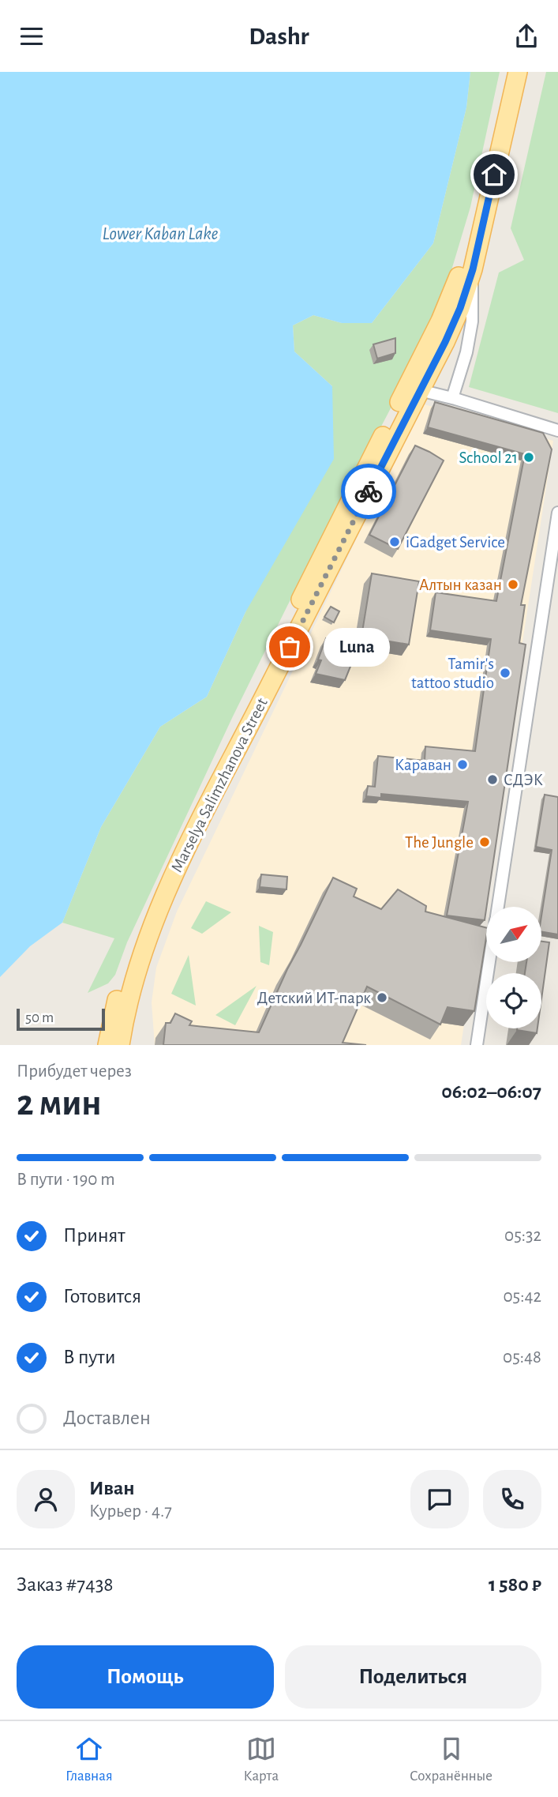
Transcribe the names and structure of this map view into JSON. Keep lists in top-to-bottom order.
{
  "streets": {
    "main road": ["Marselya Salimzhanova Street"]
  },
  "water": ["Lower Kaban Lake"],
  "places": [
    "School 21",
    "iGadget Service",
    "Алтын казан",
    "Luna",
    "Tamir's tattoo studio",
    "Караван",
    "СДЭК",
    "The Jungle",
    "Детский ИТ-парк"
  ],
  "scale_bar": "50 m",
  "north": "top right",
  "page": {
    "header": "Dashr",
    "bubble": "Luna",
    "scale": "50 m",
    "heading": ["2 мин", "Прибудет через", "06:02–06:07"],
    "panel": [
      "Иван",
      "Курьер · 4.7",
      "Заказ #7438",
      "1 580 ₽"
    ],
    "bar": "В пути · 190 m",
    "list": [
      ["Принят", "05:32"],
      ["Готовится", "05:42"],
      ["В пути", "05:48"],
      "Доставлен"
    ],
    "buttons": ["Помощь", "Поделиться"],
    "tabs": ["Главная", "Карта", "Сохранённые"]
  }
}
